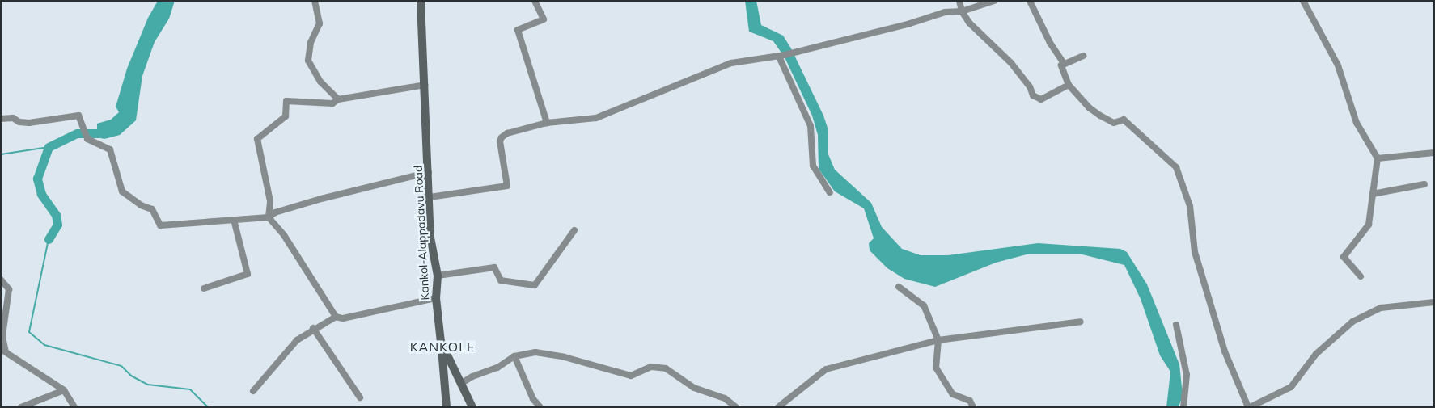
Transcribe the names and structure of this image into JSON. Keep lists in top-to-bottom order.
{
  "streets": {
    "main road": ["Kankol-Alappadavu Road"]
  },
  "districts": ["KANKOLE"]
}
